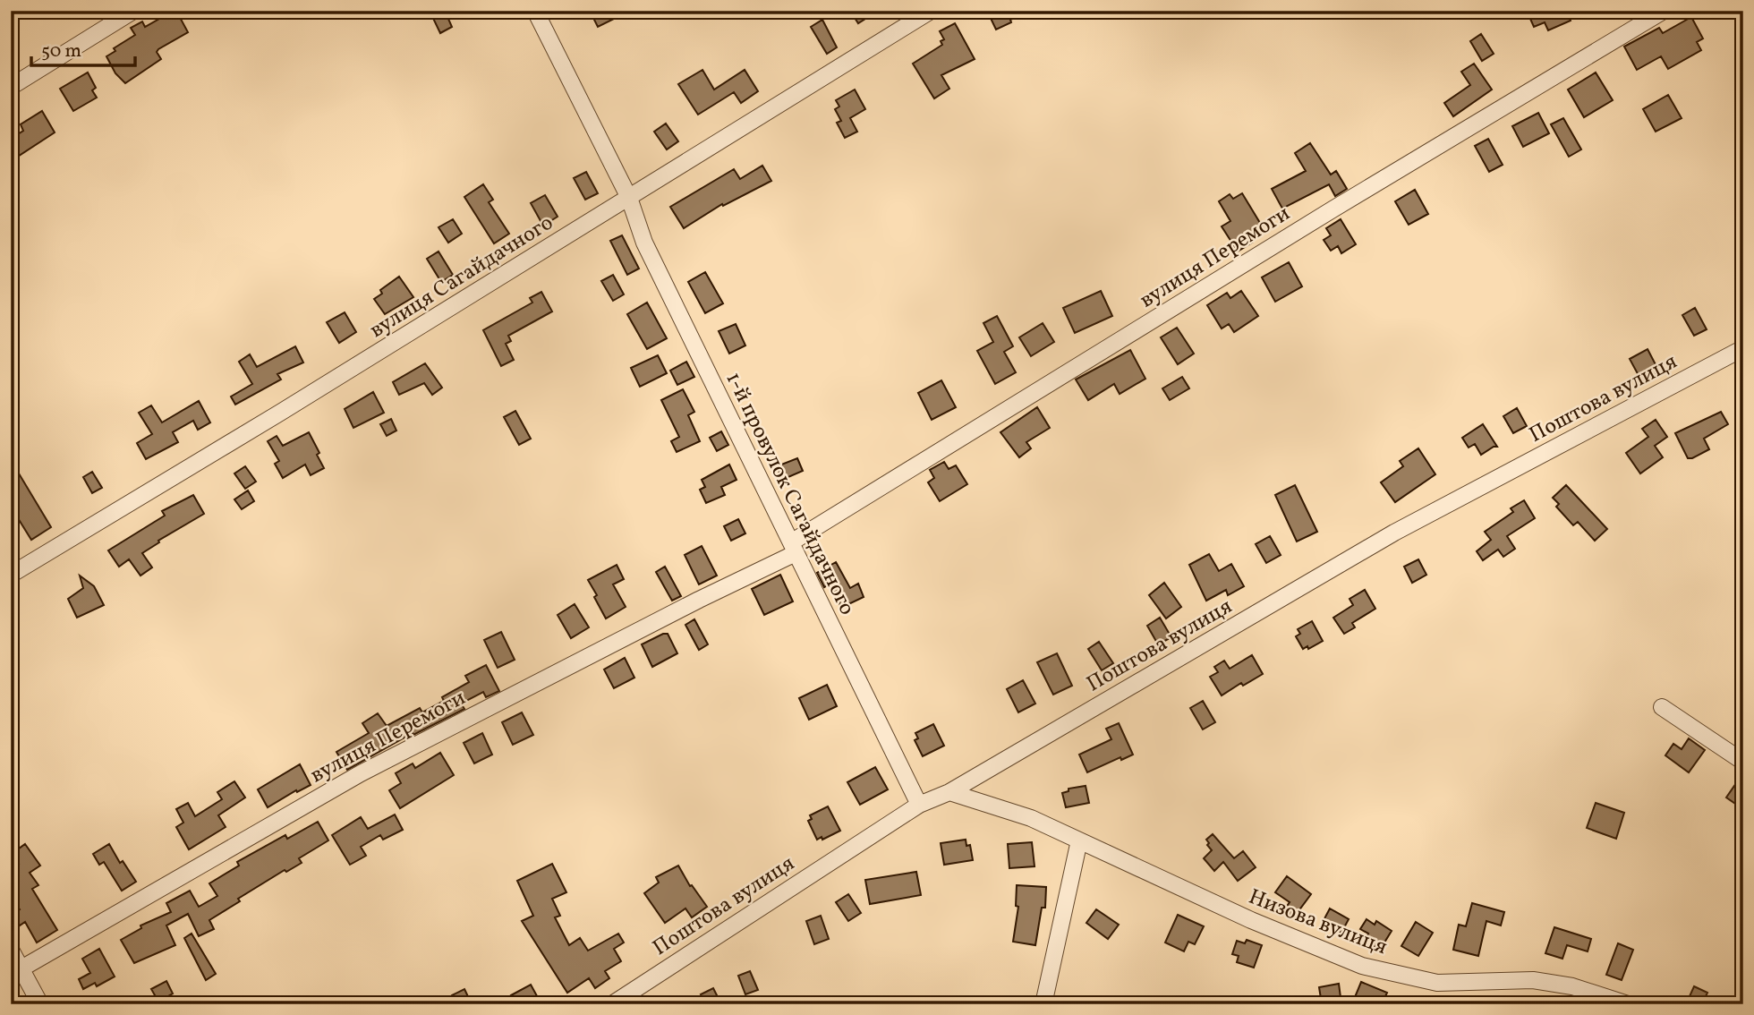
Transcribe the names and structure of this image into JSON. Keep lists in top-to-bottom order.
{
  "streets": {
    "street": [
      "вулиця Перемоги",
      "вулиця Сагайдачного",
      "Поштова вулиця",
      "1-й провулок Сагайдачного",
      "Низова вулиця"
    ]
  },
  "crossings": [
    ["вулиця Перемоги", "1-й провулок Сагайдачного"],
    ["вулиця Сагайдачного", "1-й провулок Сагайдачного"],
    ["Поштова вулиця", "1-й провулок Сагайдачного"],
    ["Поштова вулиця", "Низова вулиця"]
  ],
  "scale_bar": "50 m"
}
